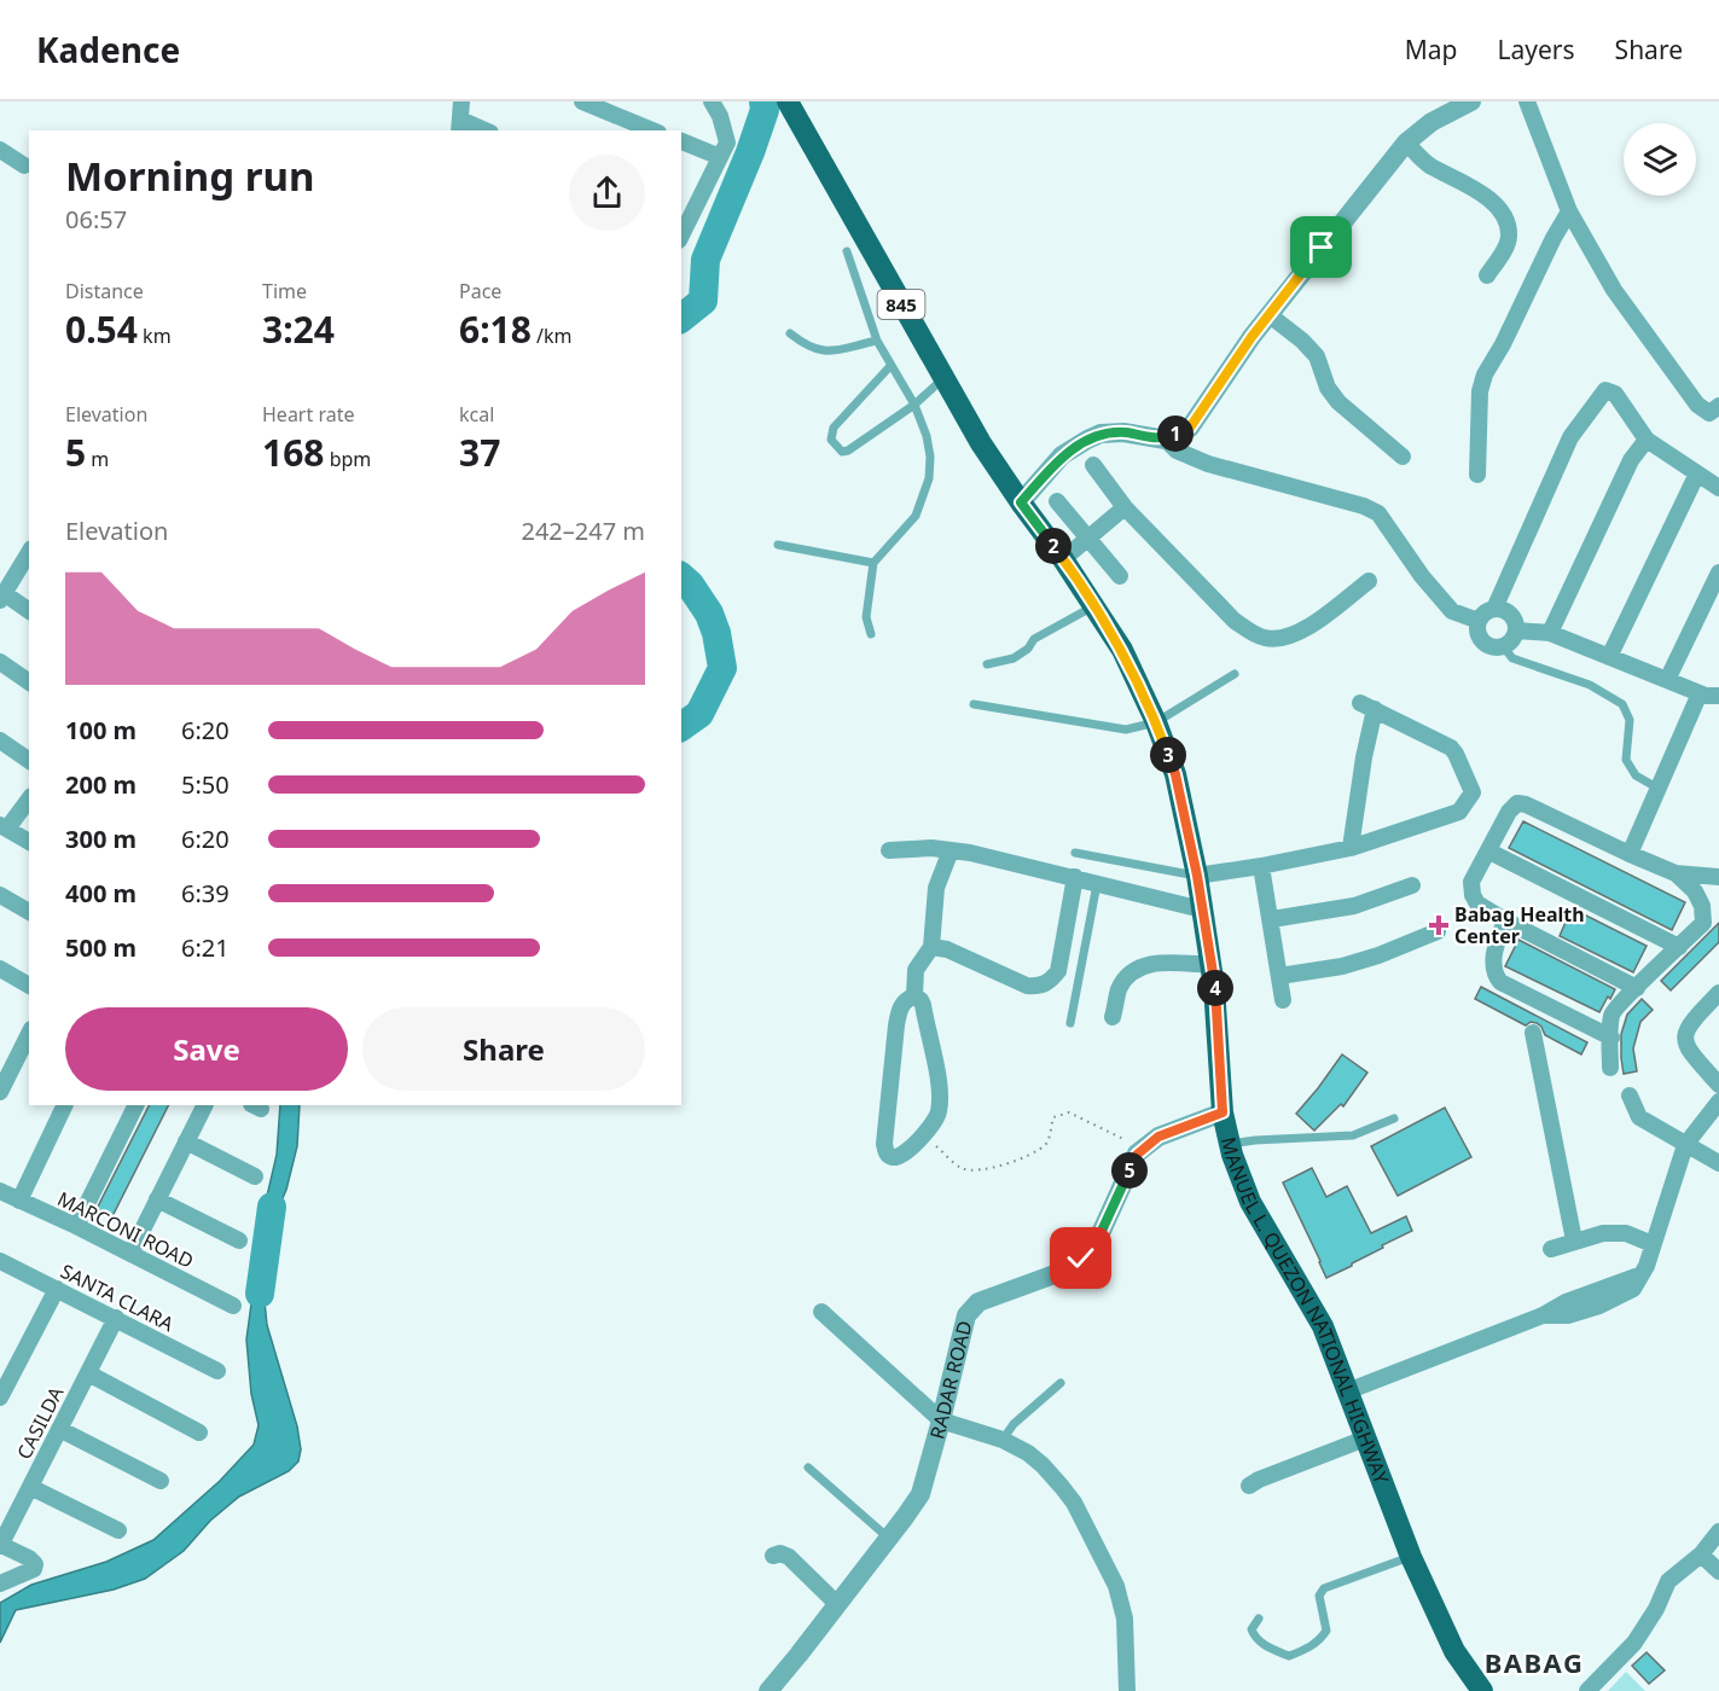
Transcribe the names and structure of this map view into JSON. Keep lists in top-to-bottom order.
{
  "streets": {
    "main road": ["845", "MANUEL L. QUEZON NATIONAL HIGHWAY"],
    "street": [
      "MARCONI ROAD",
      "SANTA CLARA",
      "RADAR ROAD",
      "CASILDA"
    ]
  },
  "crossings": [
    ["SANTA CLARA", "CASILDA"]
  ],
  "districts": ["BABAG"],
  "places": {
    "health": ["Babag Health Center"]
  },
  "page": {
    "header": "Kadence",
    "nav": ["Map", "Layers", "Share"],
    "heading": ["Morning run", "06:57"],
    "stats": [
      ["Distance", "0.54 km"],
      ["Time", "3:24"],
      ["Pace", "6:18 /km"],
      ["Elevation", "5 m"],
      ["Heart rate", "168 bpm"],
      ["kcal", "37"]
    ],
    "pins": [
      "1",
      "2",
      "3",
      "4",
      "5"
    ],
    "chart": ["Elevation", "242–247 m"],
    "list": [
      {
        "name": "100 m",
        "note": "6:20"
      },
      {
        "name": "200 m",
        "note": "5:50"
      },
      {
        "name": "300 m",
        "note": "6:20"
      },
      {
        "name": "400 m",
        "note": "6:39"
      },
      {
        "name": "500 m",
        "note": "6:21"
      }
    ],
    "buttons": ["Save", "Share"]
  }
}
